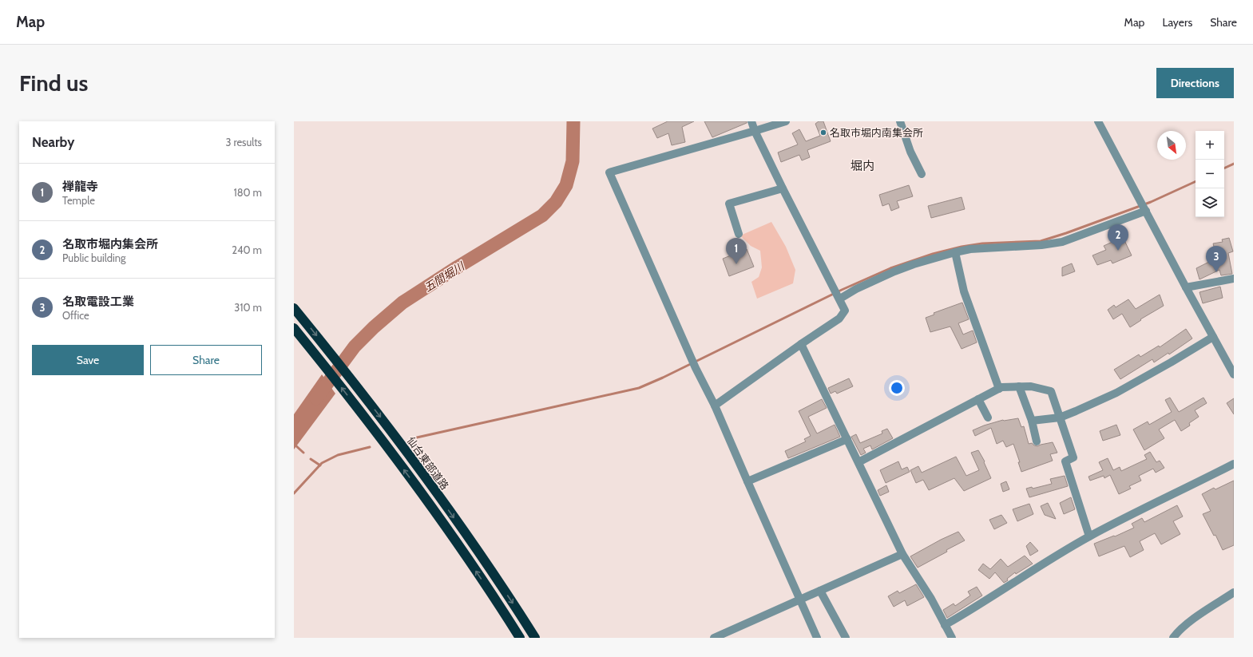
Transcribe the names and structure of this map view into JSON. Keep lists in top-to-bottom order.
{
  "streets": {
    "highway": ["仙台東部道路"]
  },
  "districts": ["堀内"],
  "water": ["五間堀川"],
  "places": ["名取市堀内南集会所"],
  "north": "bottom right",
  "page": {
    "header": "Map",
    "nav": ["Map", "Layers", "Share"],
    "buttons": [
      "Directions",
      ["Save", "Share"]
    ],
    "title": "Find us",
    "heading": ["Nearby", "3 results"],
    "map_buttons": ["+", "−"],
    "list": [
      {
        "mark": "1",
        "name": "禅龍寺",
        "note": "Temple",
        "value": "180 m"
      },
      {
        "mark": "2",
        "name": "名取市堀内集会所",
        "note": "Public building",
        "value": "240 m"
      },
      {
        "mark": "3",
        "name": "名取電設工業",
        "note": "Office",
        "value": "310 m"
      }
    ],
    "pins": ["2", "1", "3"]
  }
}
